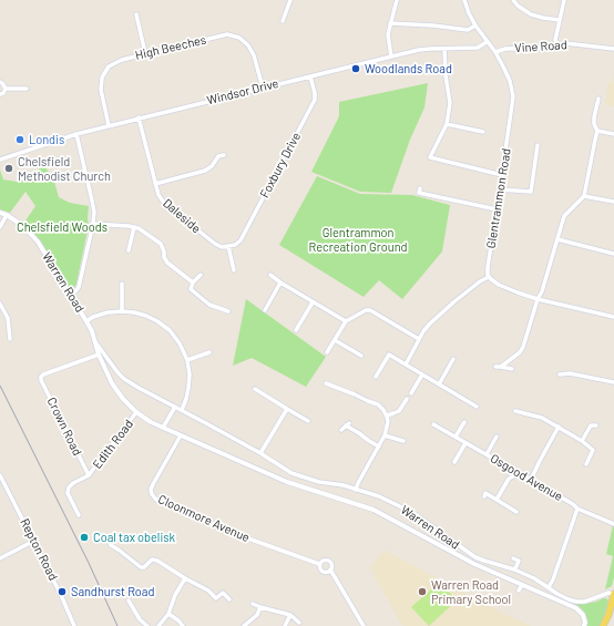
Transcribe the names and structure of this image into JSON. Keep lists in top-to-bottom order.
{
  "streets": {
    "street": [
      "Vine Road",
      "High Beeches",
      "Windsor Drive",
      "Foxbury Drive",
      "Glentrammon Road",
      "Daleside",
      "Warren Road",
      "Crown Road",
      "Edith Road",
      "Osgood Avenue",
      "Cloonmore Avenue",
      "Repton Road"
    ]
  },
  "crossings": [
    ["Vine Road", "Glentrammon Road"],
    ["High Beeches", "Windsor Drive"],
    ["Windsor Drive", "Foxbury Drive"],
    ["Windsor Drive", "Glentrammon Road"],
    ["Windsor Drive", "Daleside"],
    ["Foxbury Drive", "Daleside"],
    ["Warren Road", "Crown Road"],
    ["Warren Road", "Edith Road"],
    ["Warren Road", "Cloonmore Avenue"],
    ["Crown Road", "Edith Road"]
  ],
  "parks": ["Chelsfield Woods", "Glentrammon Recreation Ground"],
  "places": [
    "Woodlands Road",
    "Londis",
    "Chelsfield Methodist Church",
    "Coal tax obelisk",
    "Sandhurst Road",
    "Warren Road Primary School"
  ]
}
